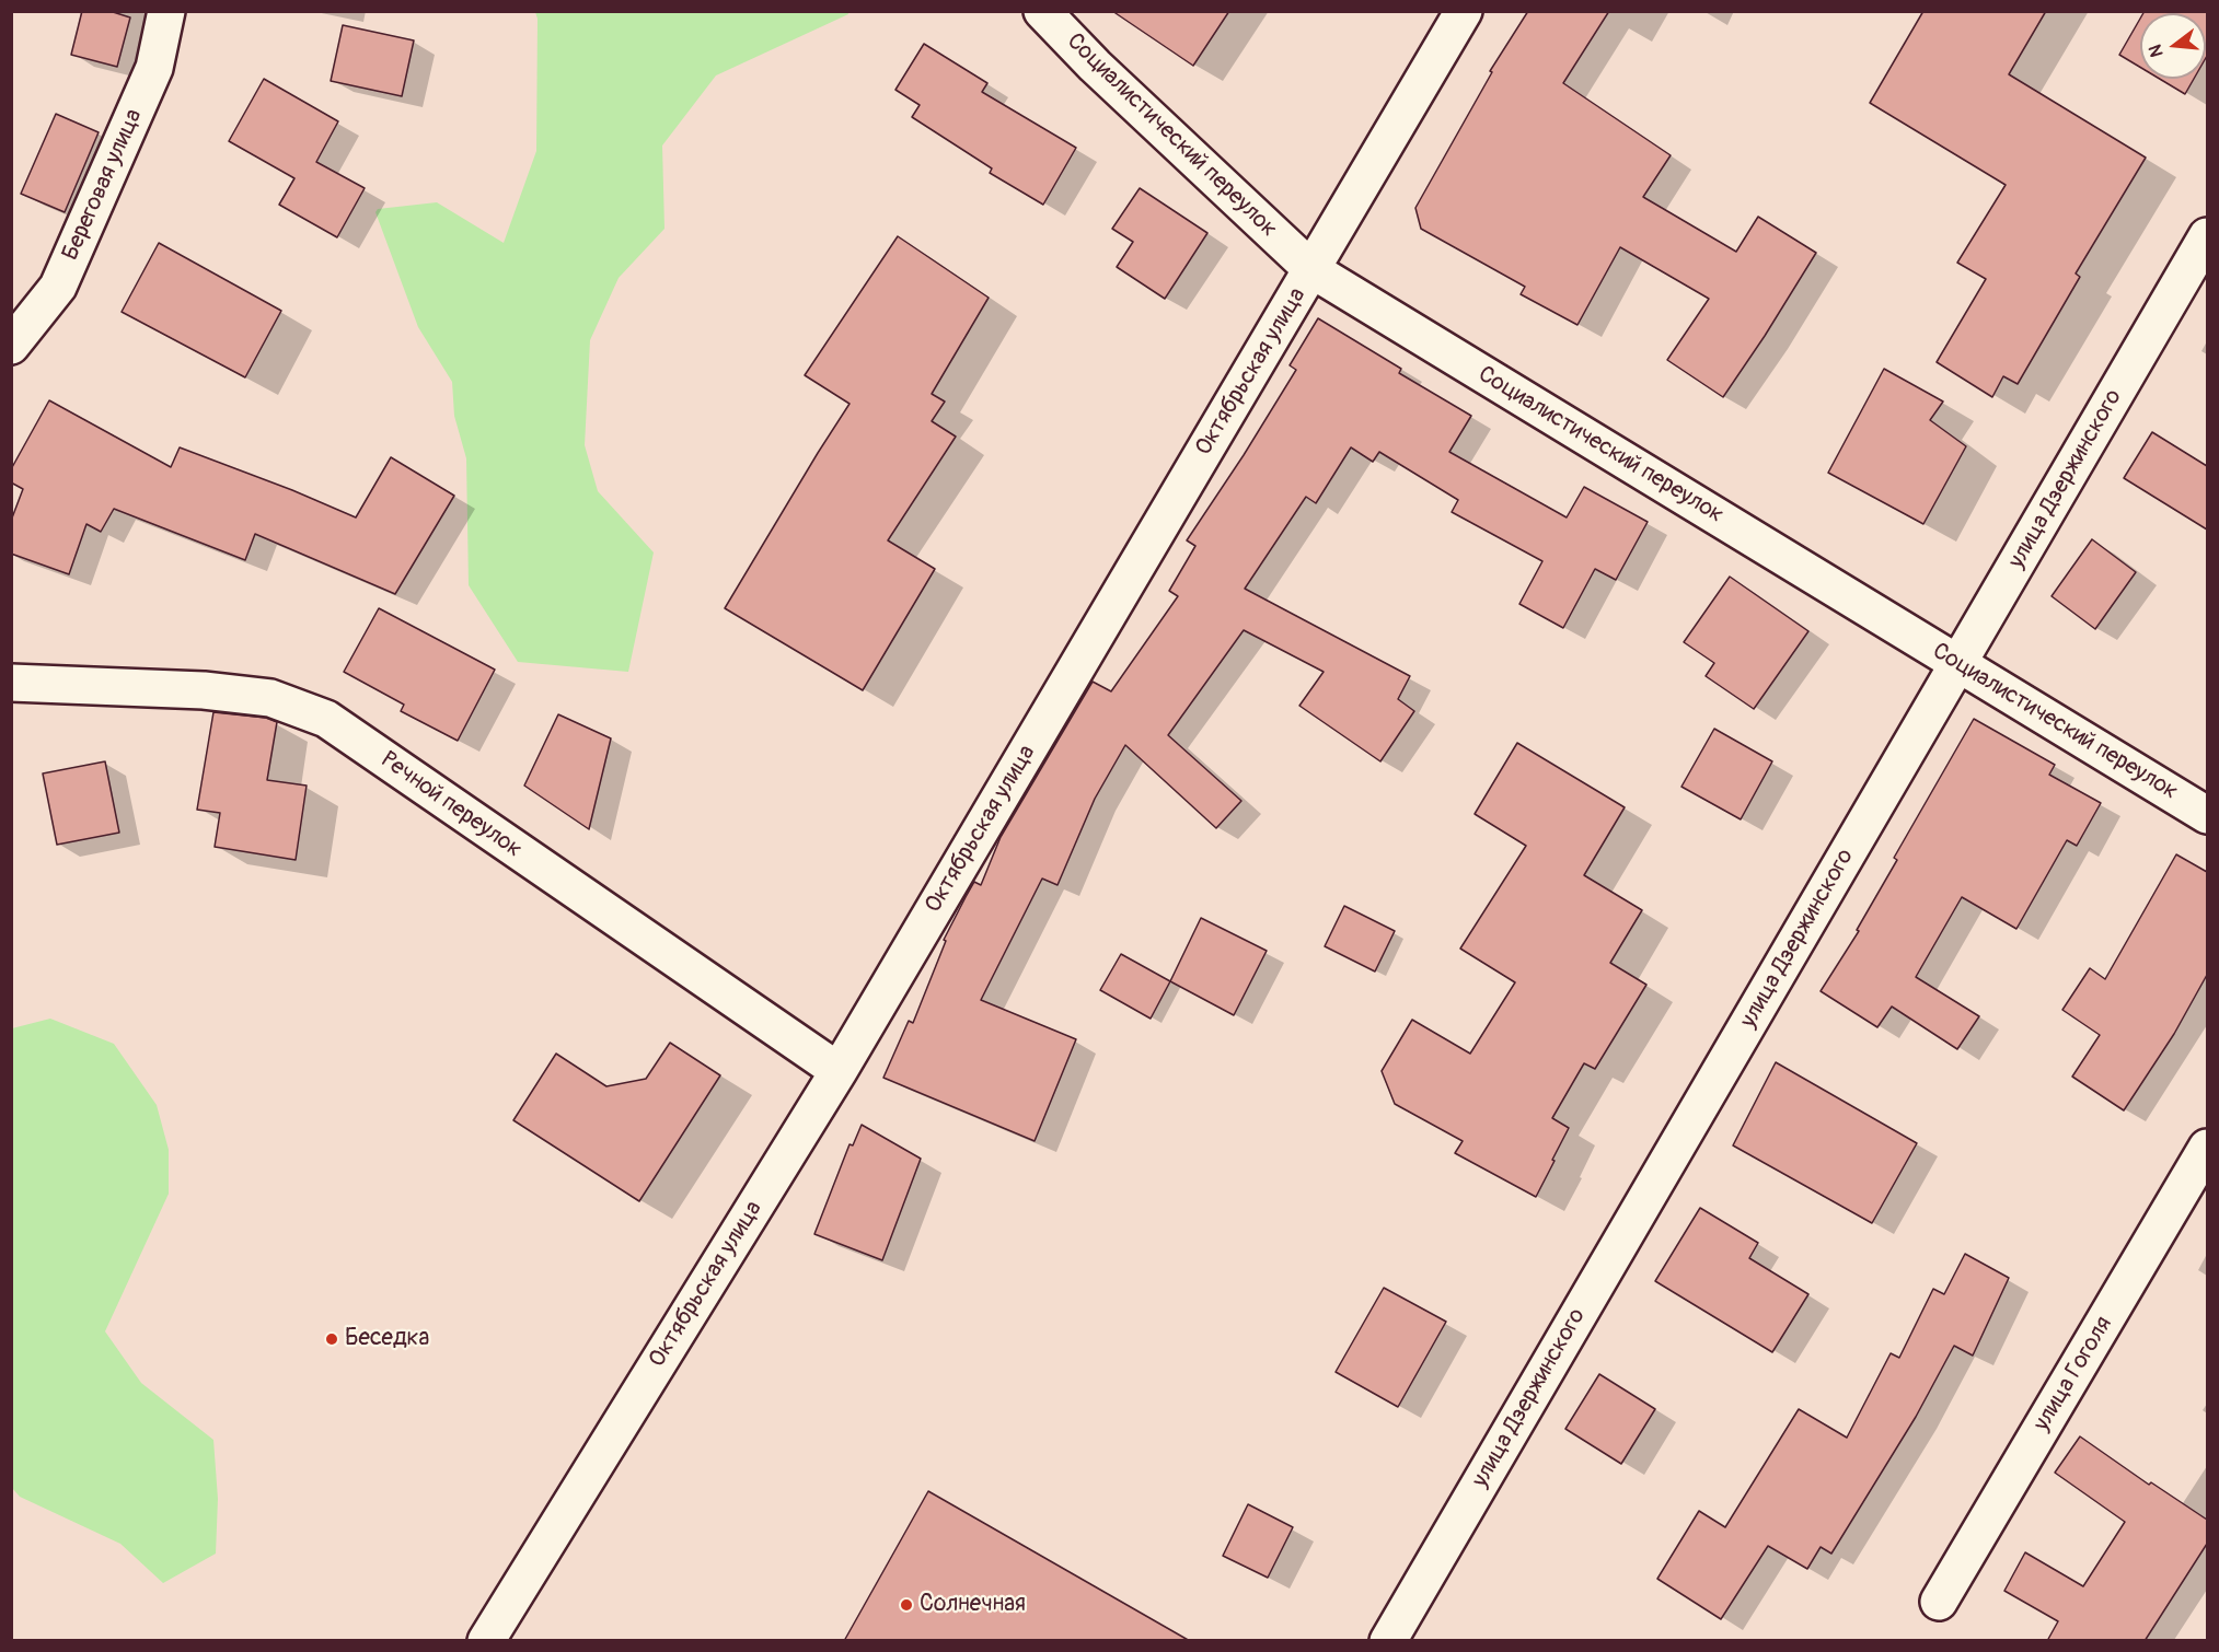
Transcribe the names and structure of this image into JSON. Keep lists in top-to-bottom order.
{
  "streets": {
    "street": [
      "Социалистический переулок",
      "Береговая улица",
      "Октябрьская улица",
      "улица Дзержинского",
      "Речной переулок",
      "улица Гоголя"
    ]
  },
  "crossings": [
    ["Социалистический переулок", "Октябрьская улица"],
    ["Социалистический переулок", "улица Дзержинского"],
    ["Октябрьская улица", "Речной переулок"]
  ],
  "places": ["Беседка", "Солнечная"],
  "north": "left"
}
